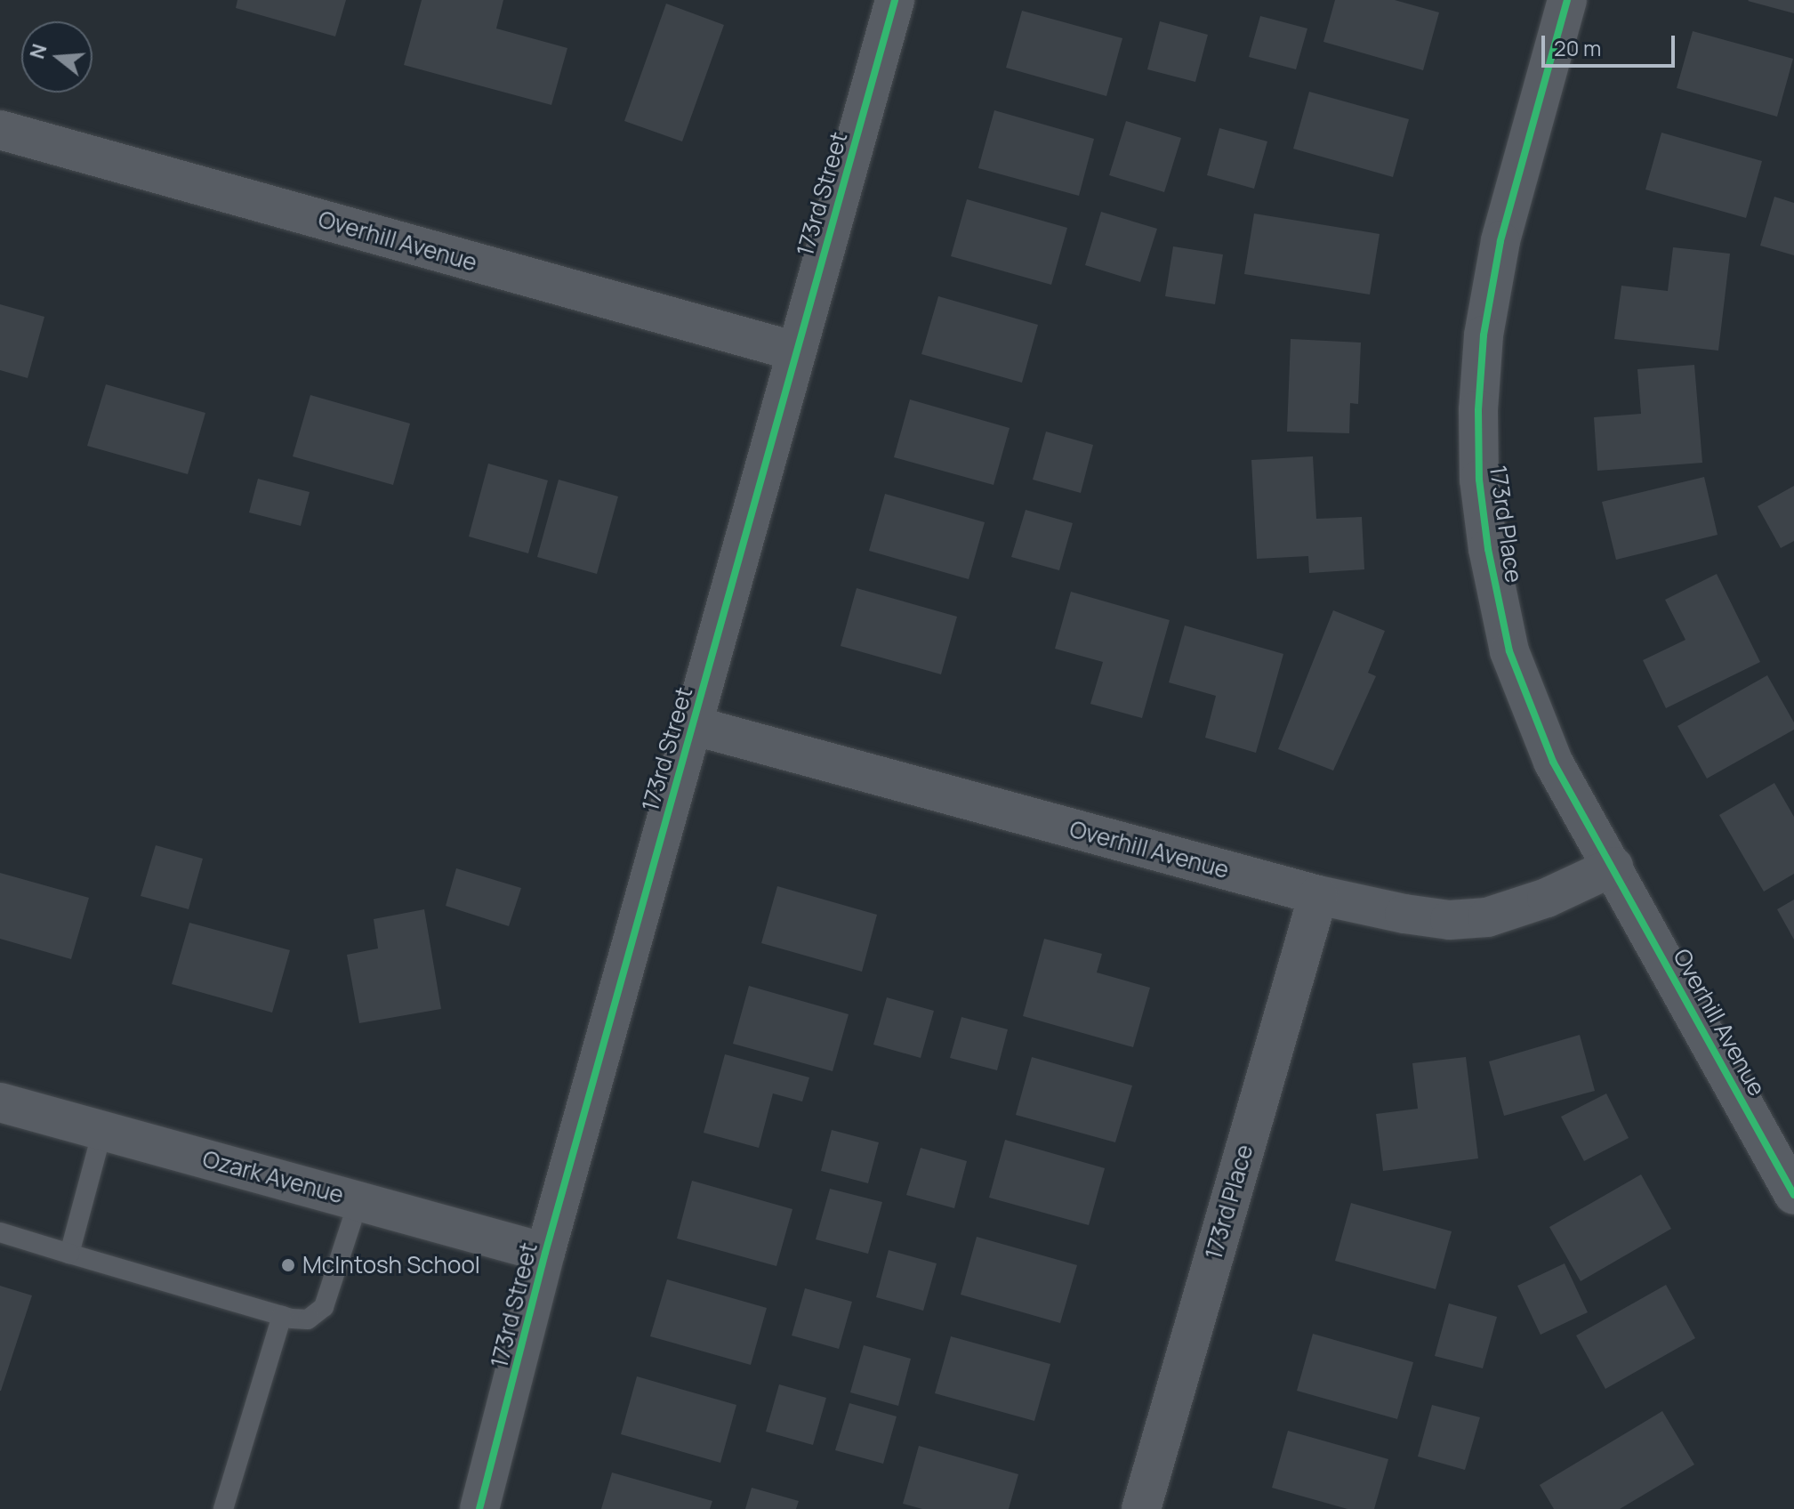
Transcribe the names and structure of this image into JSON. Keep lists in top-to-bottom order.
{
  "streets": {
    "street": [
      "173rd Street",
      "Overhill Avenue",
      "173rd Place",
      "Ozark Avenue"
    ]
  },
  "crossings": [
    ["173rd Street", "Overhill Avenue"],
    ["173rd Street", "Ozark Avenue"],
    ["Overhill Avenue", "173rd Place"]
  ],
  "places": ["McIntosh School"],
  "scale_bar": "20 m",
  "north": "left"
}
